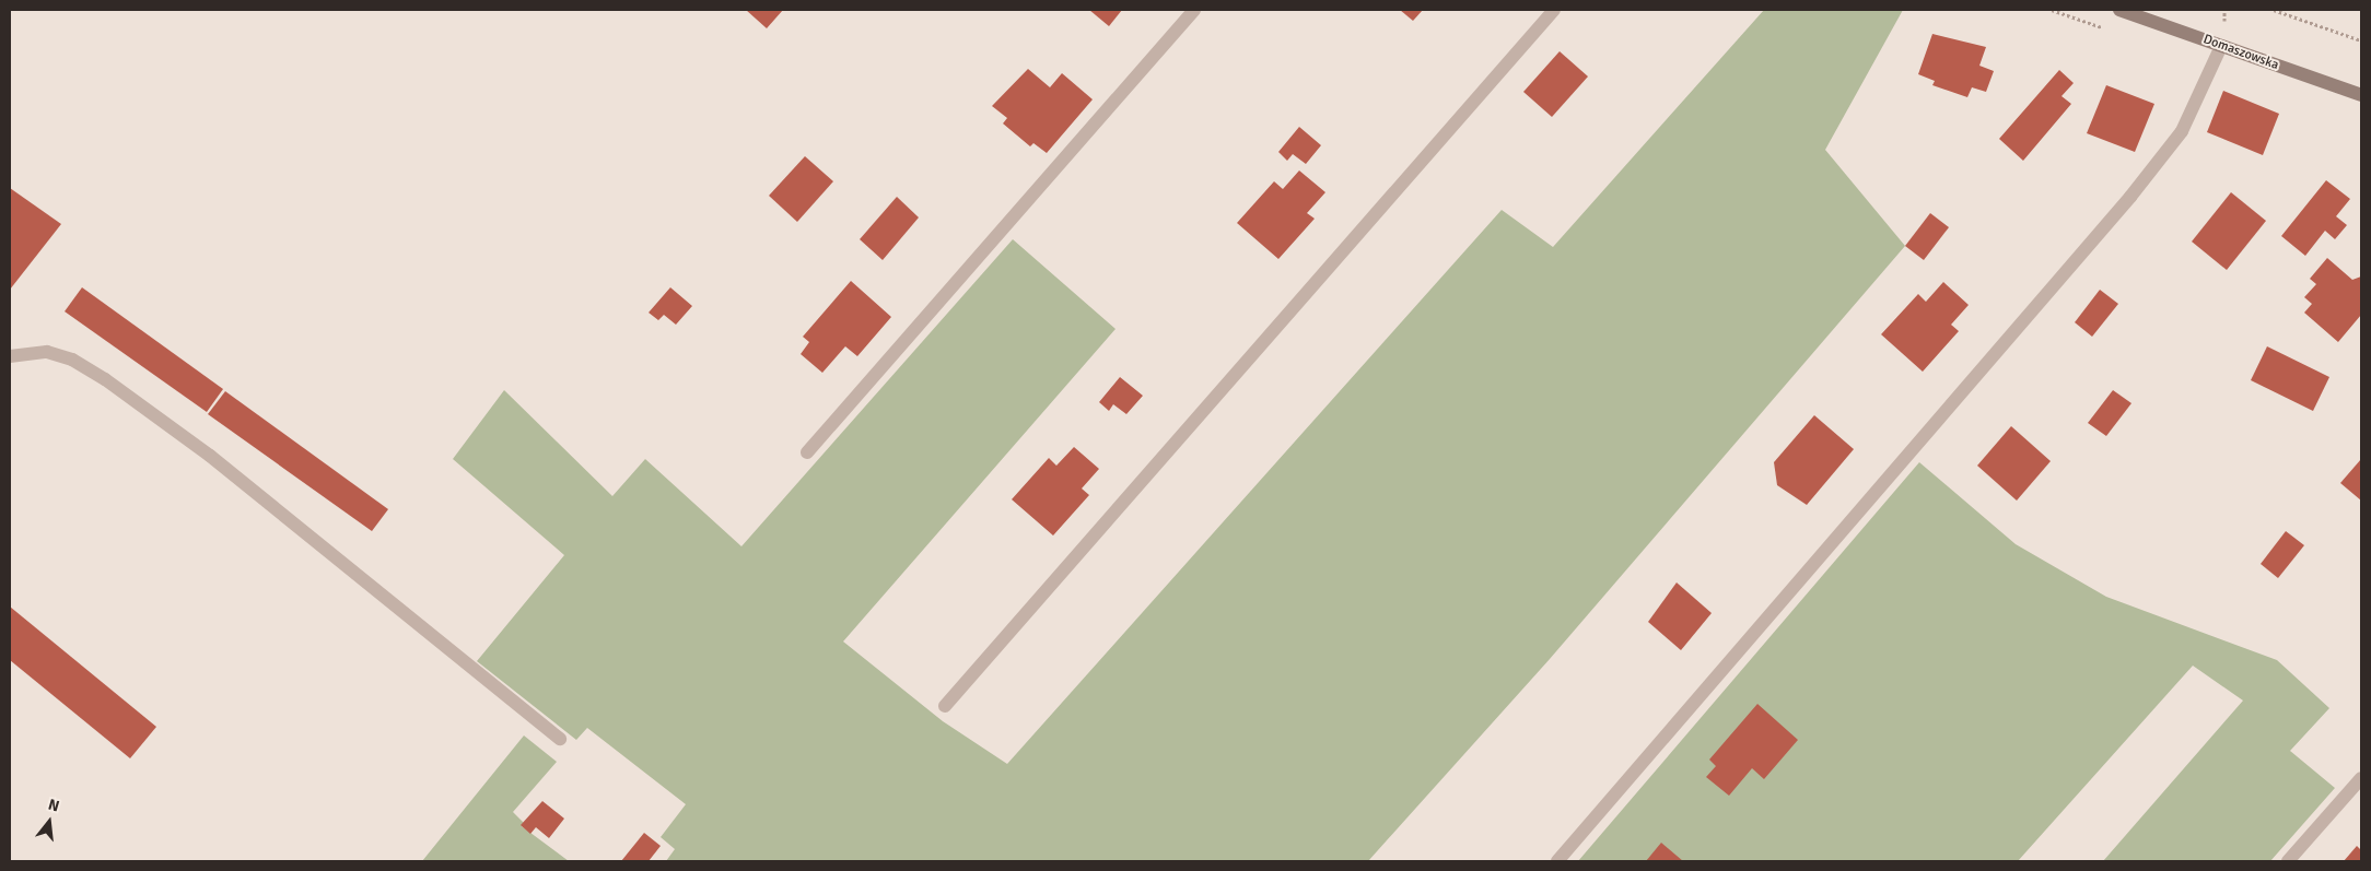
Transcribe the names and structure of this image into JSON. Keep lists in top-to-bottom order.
{
  "streets": {
    "street": ["Domaszowska"]
  },
  "north": "top"
}
